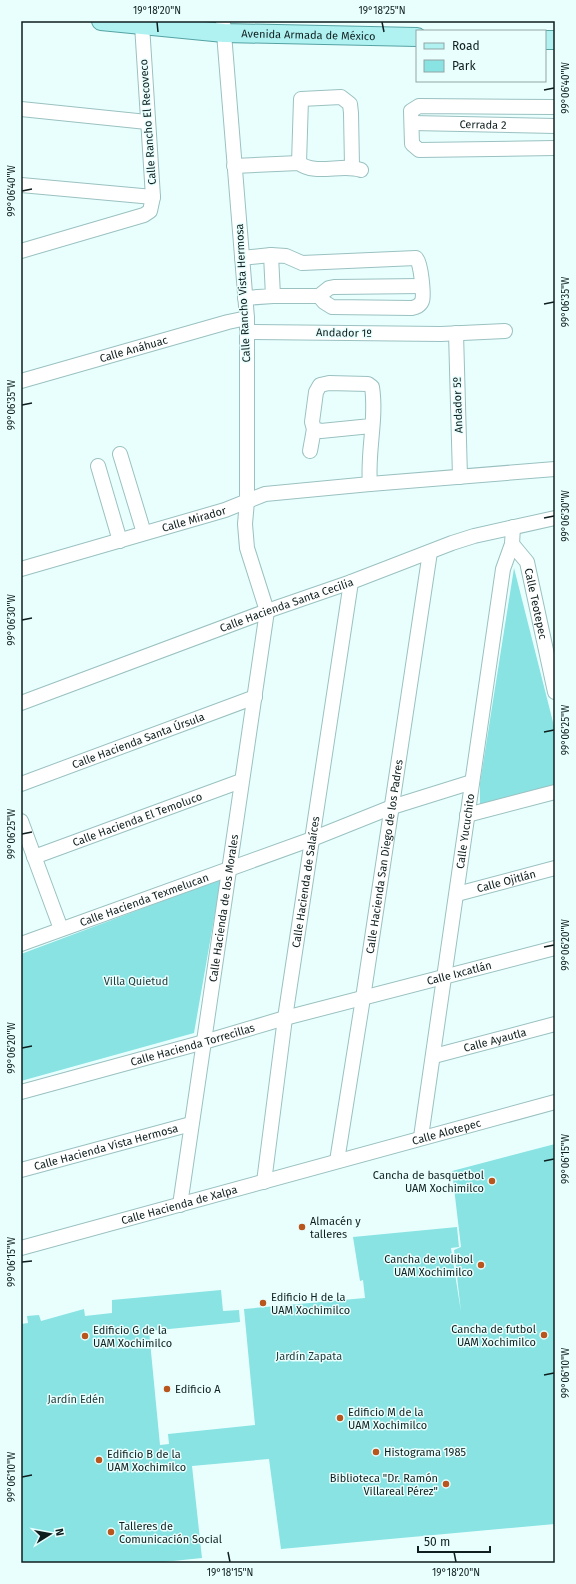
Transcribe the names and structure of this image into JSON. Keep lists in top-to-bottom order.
{
  "streets": {
    "main road": ["Avenida Armada de México"],
    "street": [
      "Calle Rancho El Recoveco",
      "Cerrada 2",
      "Calle Rancho Vista Hermosa",
      "Andador 1º",
      "Calle Anáhuac",
      "Andador 5º",
      "Calle Mirador",
      "Calle Teotepec",
      "Calle Hacienda Santa Cecilia",
      "Calle Hacienda Santa Úrsula",
      "Calle Hacienda El Temoluco",
      "Calle Yucuchito",
      "Calle Hacienda San Diego de los Padres",
      "Calle Ojitlán",
      "Calle Hacienda de Salaíces",
      "Calle Hacienda Texmelucan",
      "Calle Hacienda de los Morales",
      "Calle Ixcatlán",
      "Calle Ayautla",
      "Calle Hacienda Torrecillas",
      "Calle Alotepec",
      "Calle Hacienda Vista Hermosa",
      "Calle Hacienda de Xalpa"
    ]
  },
  "crossings": [
    ["Avenida Armada de México", "Calle Rancho El Recoveco"],
    ["Avenida Armada de México", "Calle Rancho Vista Hermosa"],
    ["Calle Rancho Vista Hermosa", "Andador 1º"],
    ["Calle Rancho Vista Hermosa", "Calle Anáhuac"],
    ["Calle Rancho Vista Hermosa", "Calle Mirador"],
    ["Calle Rancho Vista Hermosa", "Calle Hacienda Santa Cecilia"],
    ["Calle Rancho Vista Hermosa", "Calle Hacienda de los Morales"],
    ["Andador 1º", "Calle Anáhuac"],
    ["Andador 1º", "Andador 5º"],
    ["Andador 5º", "Calle Mirador"],
    ["Calle Teotepec", "Calle Yucuchito"],
    ["Calle Hacienda Santa Cecilia", "Calle Yucuchito"],
    ["Calle Hacienda Santa Cecilia", "Calle Hacienda San Diego de los Padres"],
    ["Calle Hacienda Santa Cecilia", "Calle Hacienda de Salaíces"],
    ["Calle Hacienda Santa Cecilia", "Calle Hacienda de los Morales"],
    ["Calle Hacienda Santa Úrsula", "Calle Hacienda de los Morales"],
    ["Calle Hacienda El Temoluco", "Calle Hacienda de los Morales"],
    ["Calle Yucuchito", "Calle Ojitlán"],
    ["Calle Yucuchito", "Calle Hacienda Texmelucan"],
    ["Calle Yucuchito", "Calle Ixcatlán"],
    ["Calle Yucuchito", "Calle Ayautla"],
    ["Calle Yucuchito", "Calle Alotepec"],
    ["Calle Hacienda San Diego de los Padres", "Calle Hacienda Texmelucan"],
    ["Calle Hacienda San Diego de los Padres", "Calle Ixcatlán"],
    ["Calle Hacienda San Diego de los Padres", "Calle Hacienda Torrecillas"],
    ["Calle Hacienda San Diego de los Padres", "Calle Alotepec"],
    ["Calle Hacienda San Diego de los Padres", "Calle Hacienda de Xalpa"],
    ["Calle Hacienda de Salaíces", "Calle Hacienda Texmelucan"],
    ["Calle Hacienda de Salaíces", "Calle Hacienda Torrecillas"],
    ["Calle Hacienda de Salaíces", "Calle Hacienda de Xalpa"],
    ["Calle Hacienda Texmelucan", "Calle Hacienda de los Morales"],
    ["Calle Hacienda de los Morales", "Calle Hacienda Torrecillas"],
    ["Calle Hacienda de los Morales", "Calle Hacienda Vista Hermosa"],
    ["Calle Hacienda de los Morales", "Calle Hacienda de Xalpa"],
    ["Calle Ixcatlán", "Calle Hacienda Torrecillas"],
    ["Calle Alotepec", "Calle Hacienda de Xalpa"]
  ],
  "parks": ["Villa Quietud", "Jardín Zapata", "Jardín Edén"],
  "places": [
    "Cancha de basquetbol UAM Xochimilco",
    "Almacén y talleres",
    "Cancha de volibol UAM Xochimilco",
    "Edificio H de la UAM Xochimilco",
    "Cancha de futbol UAM Xochimilco",
    "Edificio G de la UAM Xochimilco",
    "Edificio A",
    "Edificio M de la UAM Xochimilco",
    "Histograma 1985",
    "Edificio B de la UAM Xochimilco",
    "Biblioteca \"Dr. Ramón Villareal Pérez\"",
    "Talleres de Comunicación Social"
  ],
  "legend": ["Road", "Park"],
  "scale_bar": "50 m",
  "north": "right",
  "coordinates": [
    "19°18'20\"N",
    "19°18'25\"N",
    "99°06'40\"W",
    "99°06'35\"W",
    "99°06'30\"W",
    "99°06'25\"W",
    "99°06'20\"W",
    "99°06'15\"W",
    "99°06'10\"W",
    "19°18'15\"N"
  ]
}
